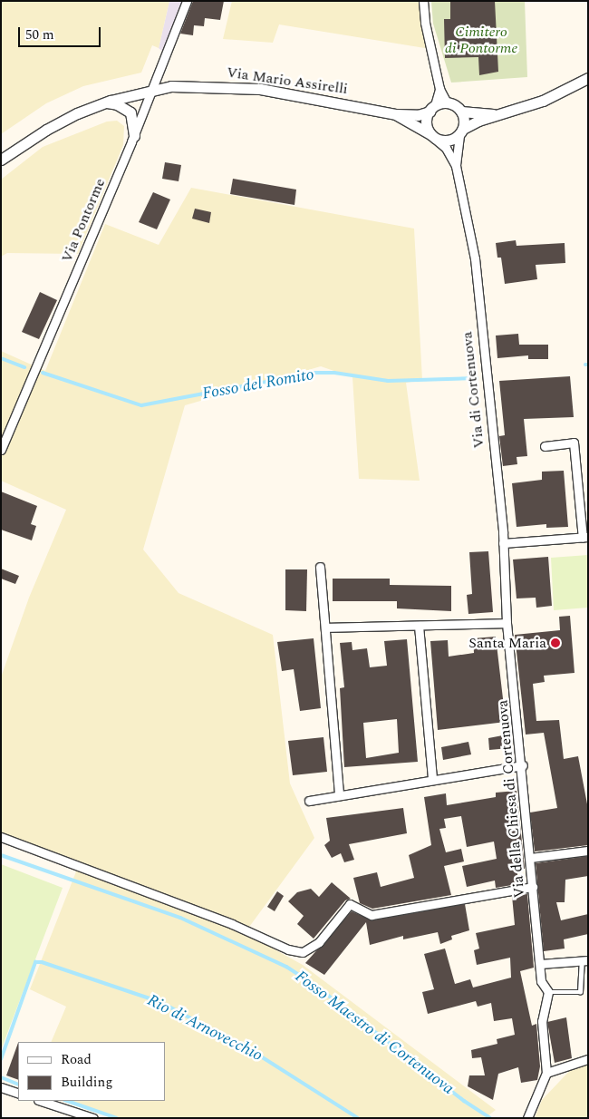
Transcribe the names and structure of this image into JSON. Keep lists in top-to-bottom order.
{
  "streets": {
    "street": [
      "Via Mario Assirelli",
      "Via Pontorme",
      "Via di Cortenuova",
      "Via della Chiesa di Cortenuova"
    ]
  },
  "crossings": [
    ["Via Mario Assirelli", "Via Pontorme"],
    ["Via di Cortenuova", "Via della Chiesa di Cortenuova"]
  ],
  "water": ["Fosso del Romito", "Rio di Arnovecchio", "Fosso Maestro di Cortenuova"],
  "parks": ["Cimitero di Pontorme"],
  "places": ["Santa Maria"],
  "legend": ["Road", "Building"],
  "scale_bar": "50 m"
}
